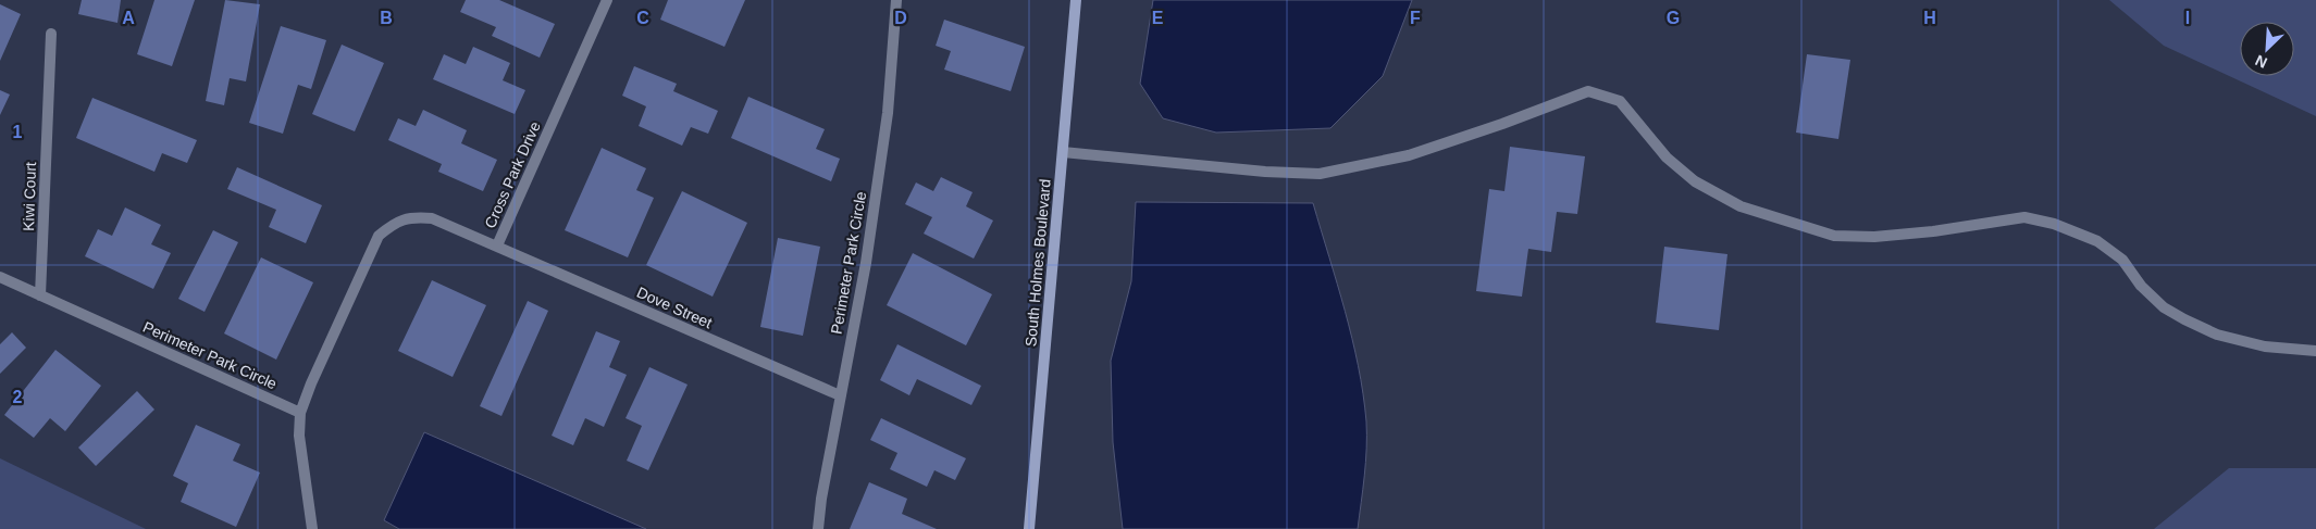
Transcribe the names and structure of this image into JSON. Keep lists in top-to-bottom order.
{
  "streets": {
    "main road": ["South Holmes Boulevard"],
    "street": [
      "Cross Park Drive",
      "Kiwi Court",
      "Perimeter Park Circle",
      "Dove Street"
    ]
  },
  "crossings": [
    ["Cross Park Drive", "Perimeter Park Circle"],
    ["Cross Park Drive", "Dove Street"],
    ["Kiwi Court", "Perimeter Park Circle"],
    ["Perimeter Park Circle", "Dove Street"]
  ],
  "north": "bottom left",
  "grid": {
    "columns": [
      "A",
      "B",
      "C",
      "D",
      "E",
      "F",
      "G",
      "H",
      "I"
    ],
    "rows": ["1", "2"]
  }
}
